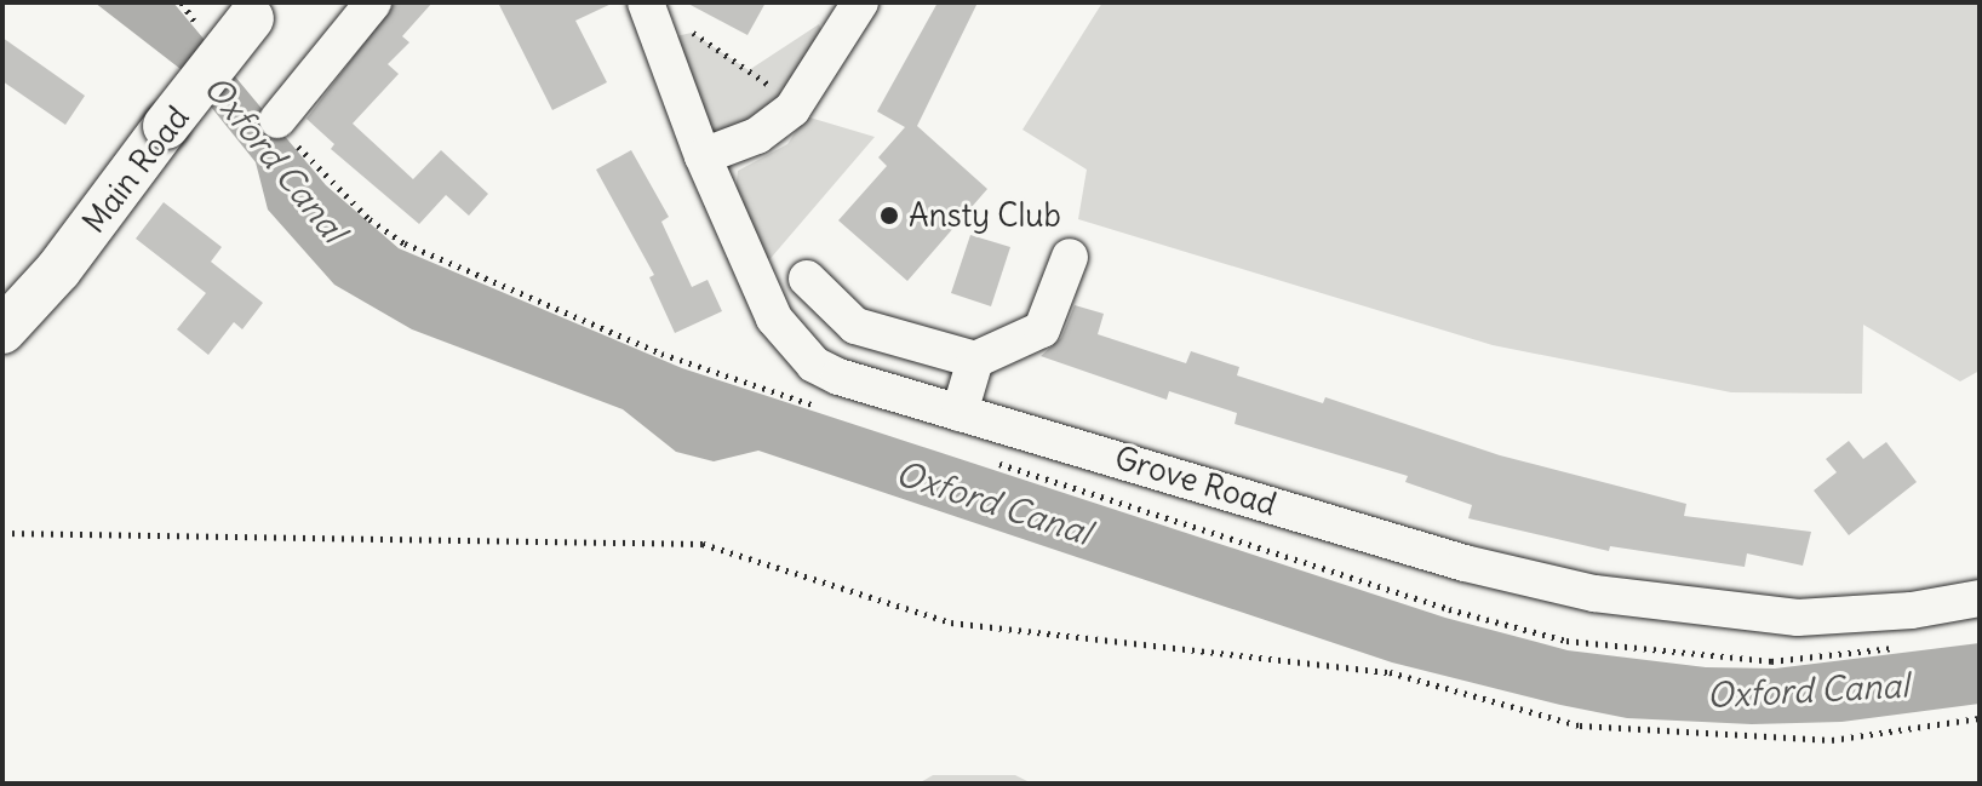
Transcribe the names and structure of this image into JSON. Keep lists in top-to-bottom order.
{
  "streets": {
    "main road": ["Main Road"],
    "street": ["Grove Road"]
  },
  "water": ["Oxford Canal"],
  "places": ["Ansty Club"]
}
